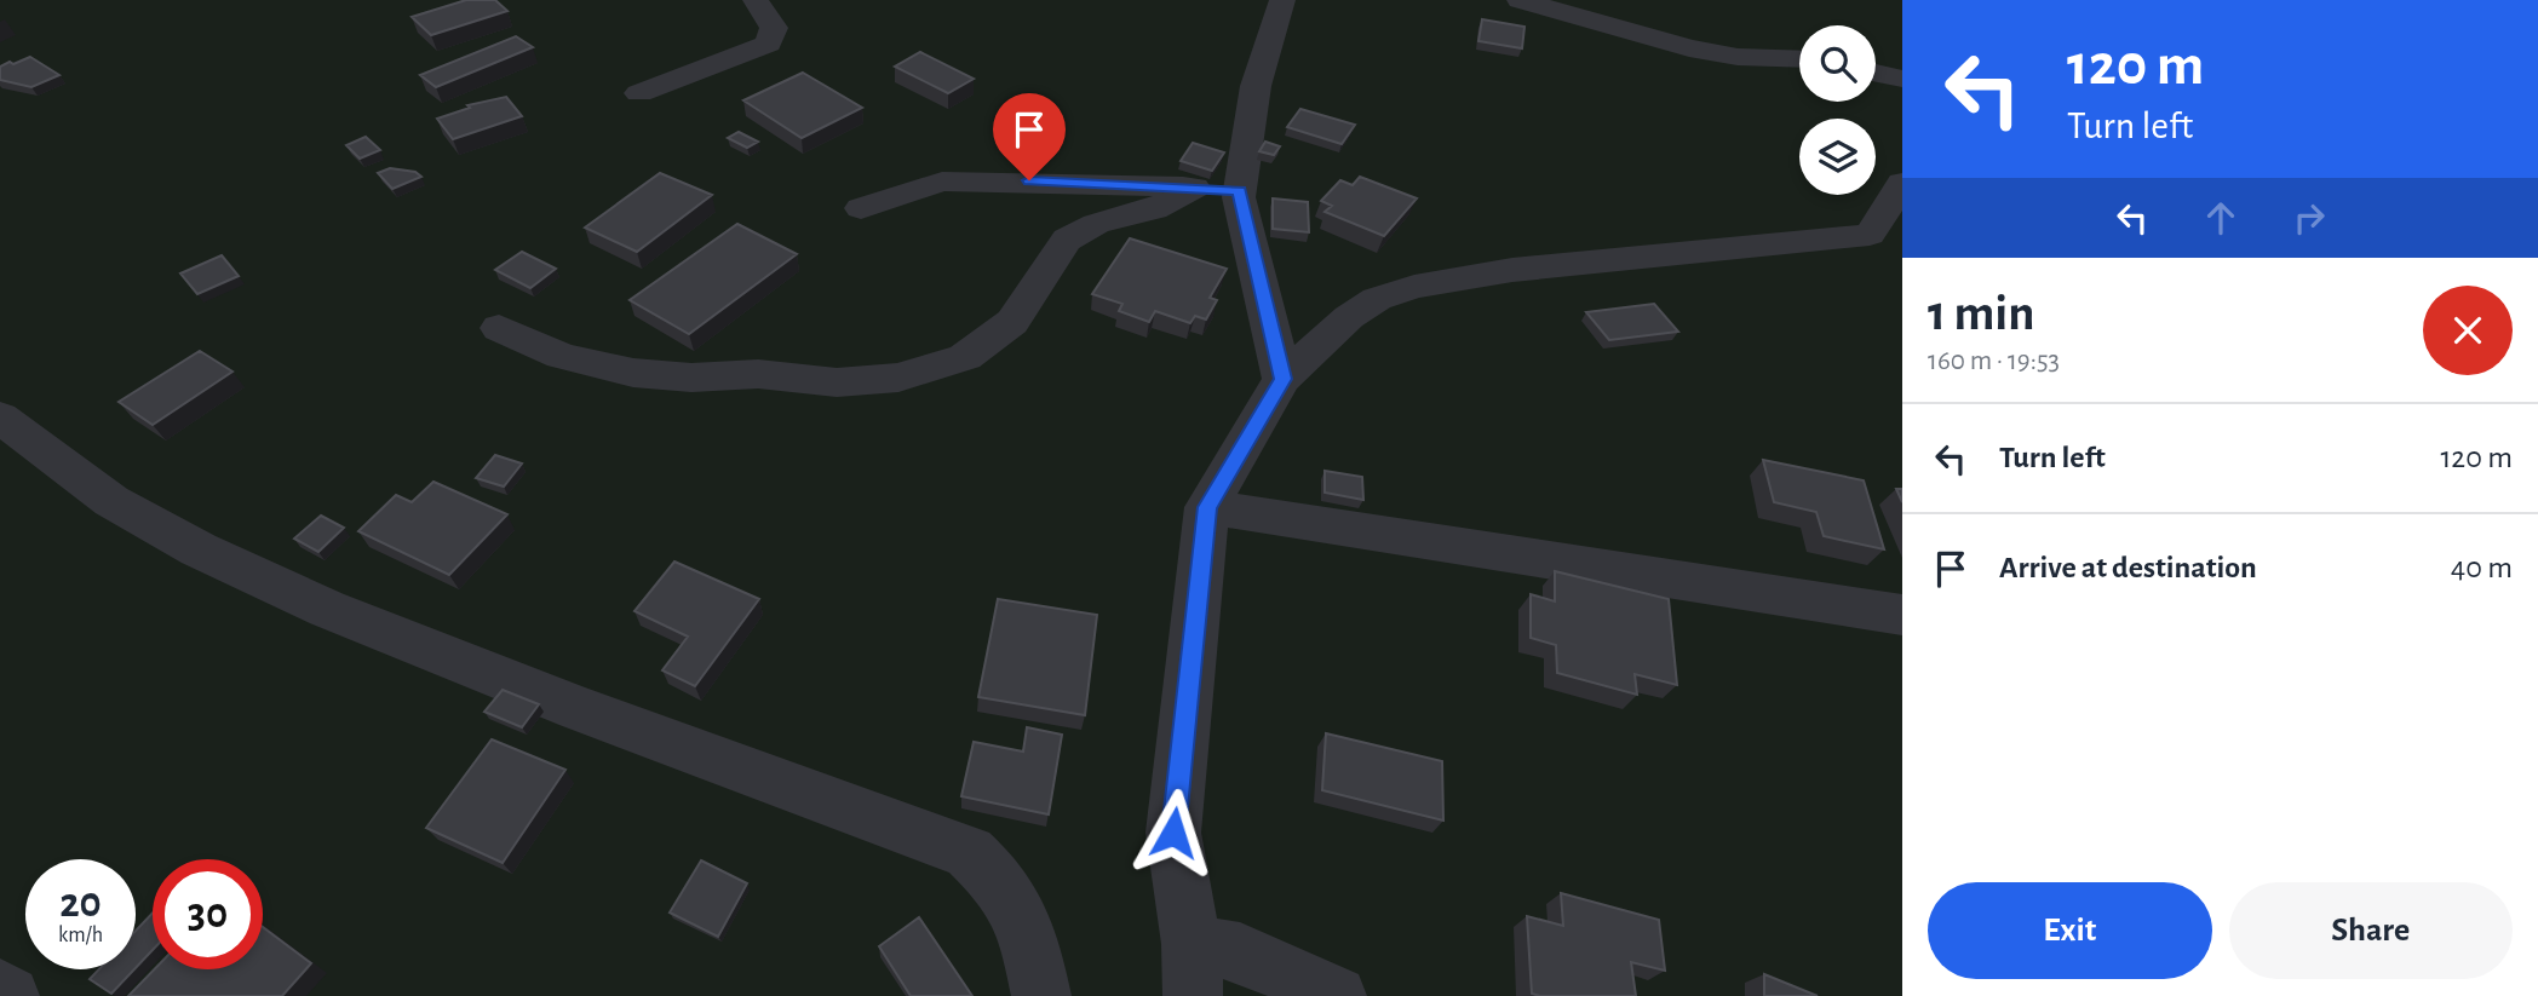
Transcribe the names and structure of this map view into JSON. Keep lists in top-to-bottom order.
{
  "page": {
    "turn": ["120 m", "Turn left"],
    "heading": ["1 min", "160 m · 19:53"],
    "list": [
      {
        "name": "Turn left",
        "value": "120 m"
      },
      {
        "name": "Arrive at destination",
        "value": "40 m"
      }
    ],
    "speed": "20 km/h",
    "limit": "30",
    "buttons": ["Exit", "Share"]
  }
}
